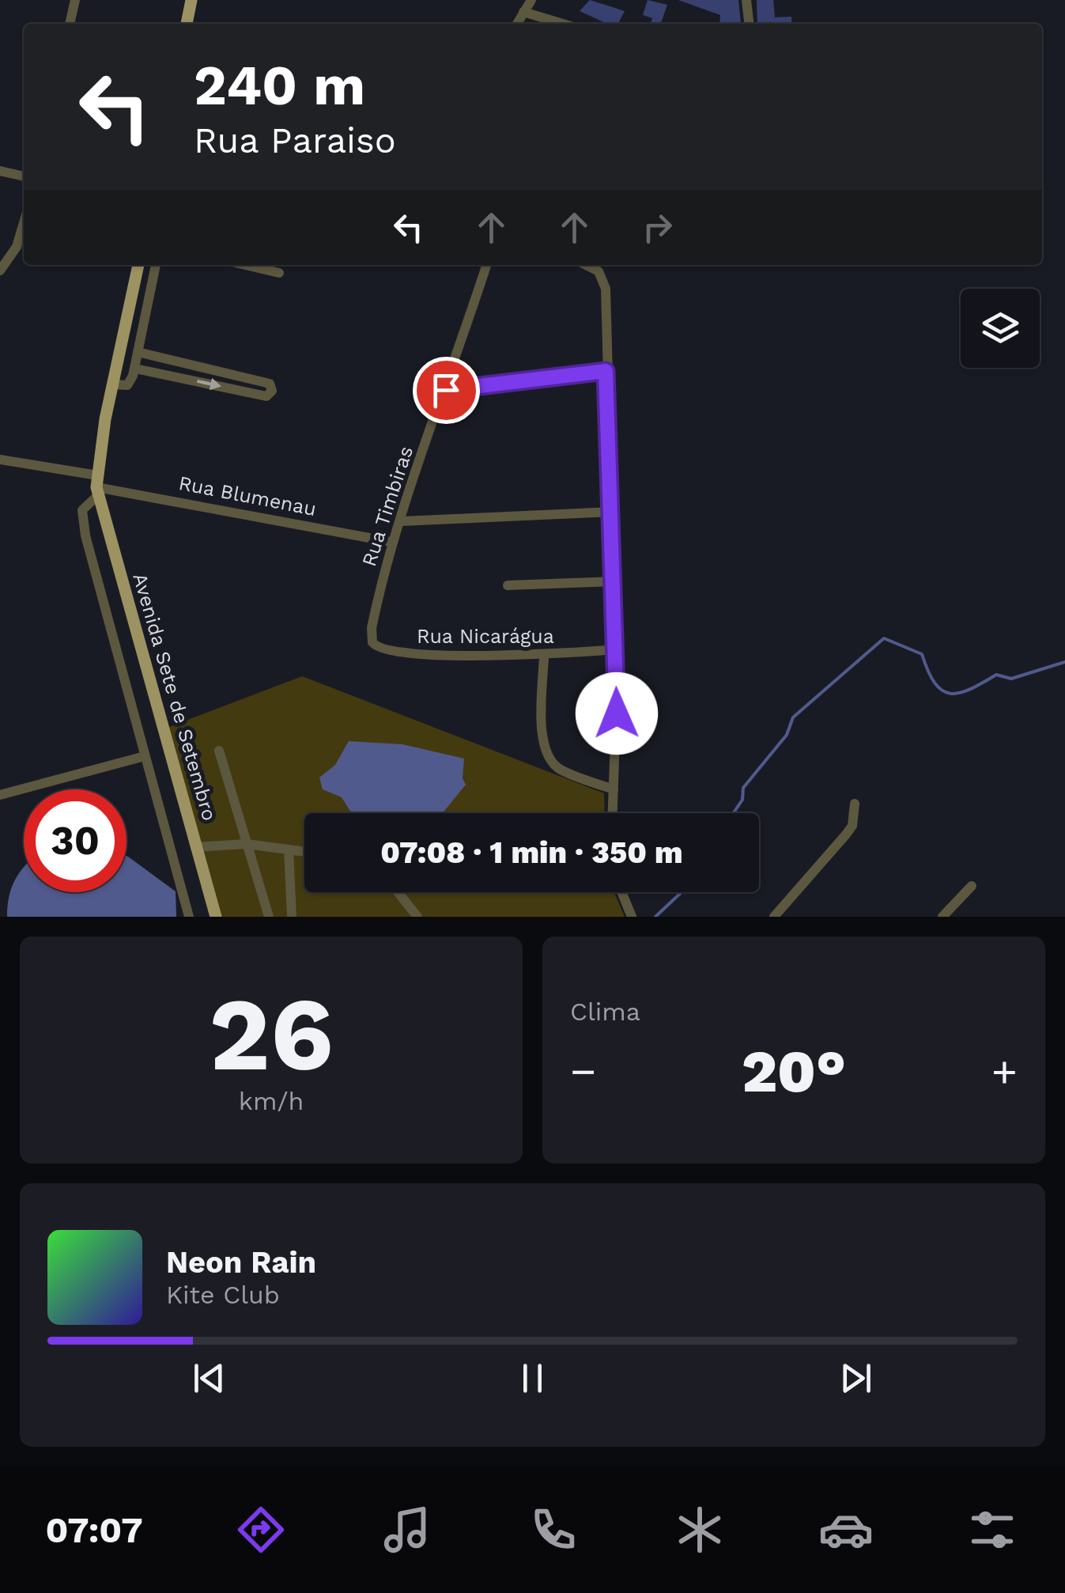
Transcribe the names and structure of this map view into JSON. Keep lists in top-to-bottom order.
{
  "streets": {
    "main road": ["Avenida Sete de Setembro"],
    "street": ["Rua Blumenau", "Rua Timbiras", "Rua Nicarágua"]
  },
  "crossings": [
    ["Rua Blumenau", "Rua Timbiras"],
    ["Rua Blumenau", "Avenida Sete de Setembro"],
    ["Rua Timbiras", "Rua Nicarágua"]
  ],
  "page": {
    "turn": ["240 m", "Rua Paraiso"],
    "limit": "30",
    "trip": "07:08 · 1 min · 350 m",
    "tile": [
      ["26", "km/h"],
      "Clima"
    ],
    "heat": ["−", "20°", "+"],
    "song": ["Neon Rain", "Kite Club"],
    "tabs": "07:07"
  }
}
